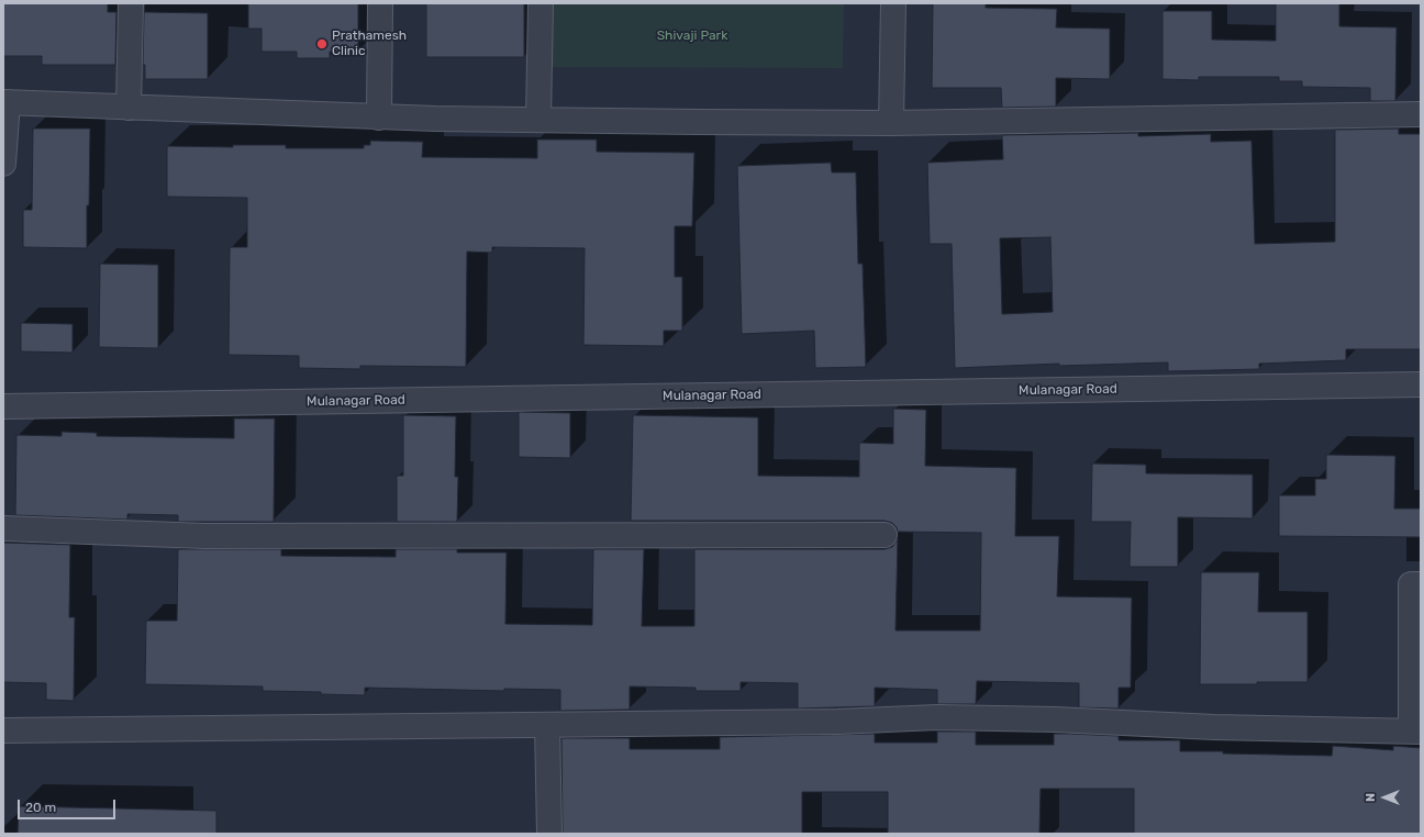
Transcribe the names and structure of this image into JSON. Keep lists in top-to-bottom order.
{
  "streets": {
    "street": ["Mulanagar Road"]
  },
  "parks": ["Shivaji Park"],
  "places": ["Prathamesh Clinic"],
  "scale_bar": "20 m",
  "north": "left"
}
